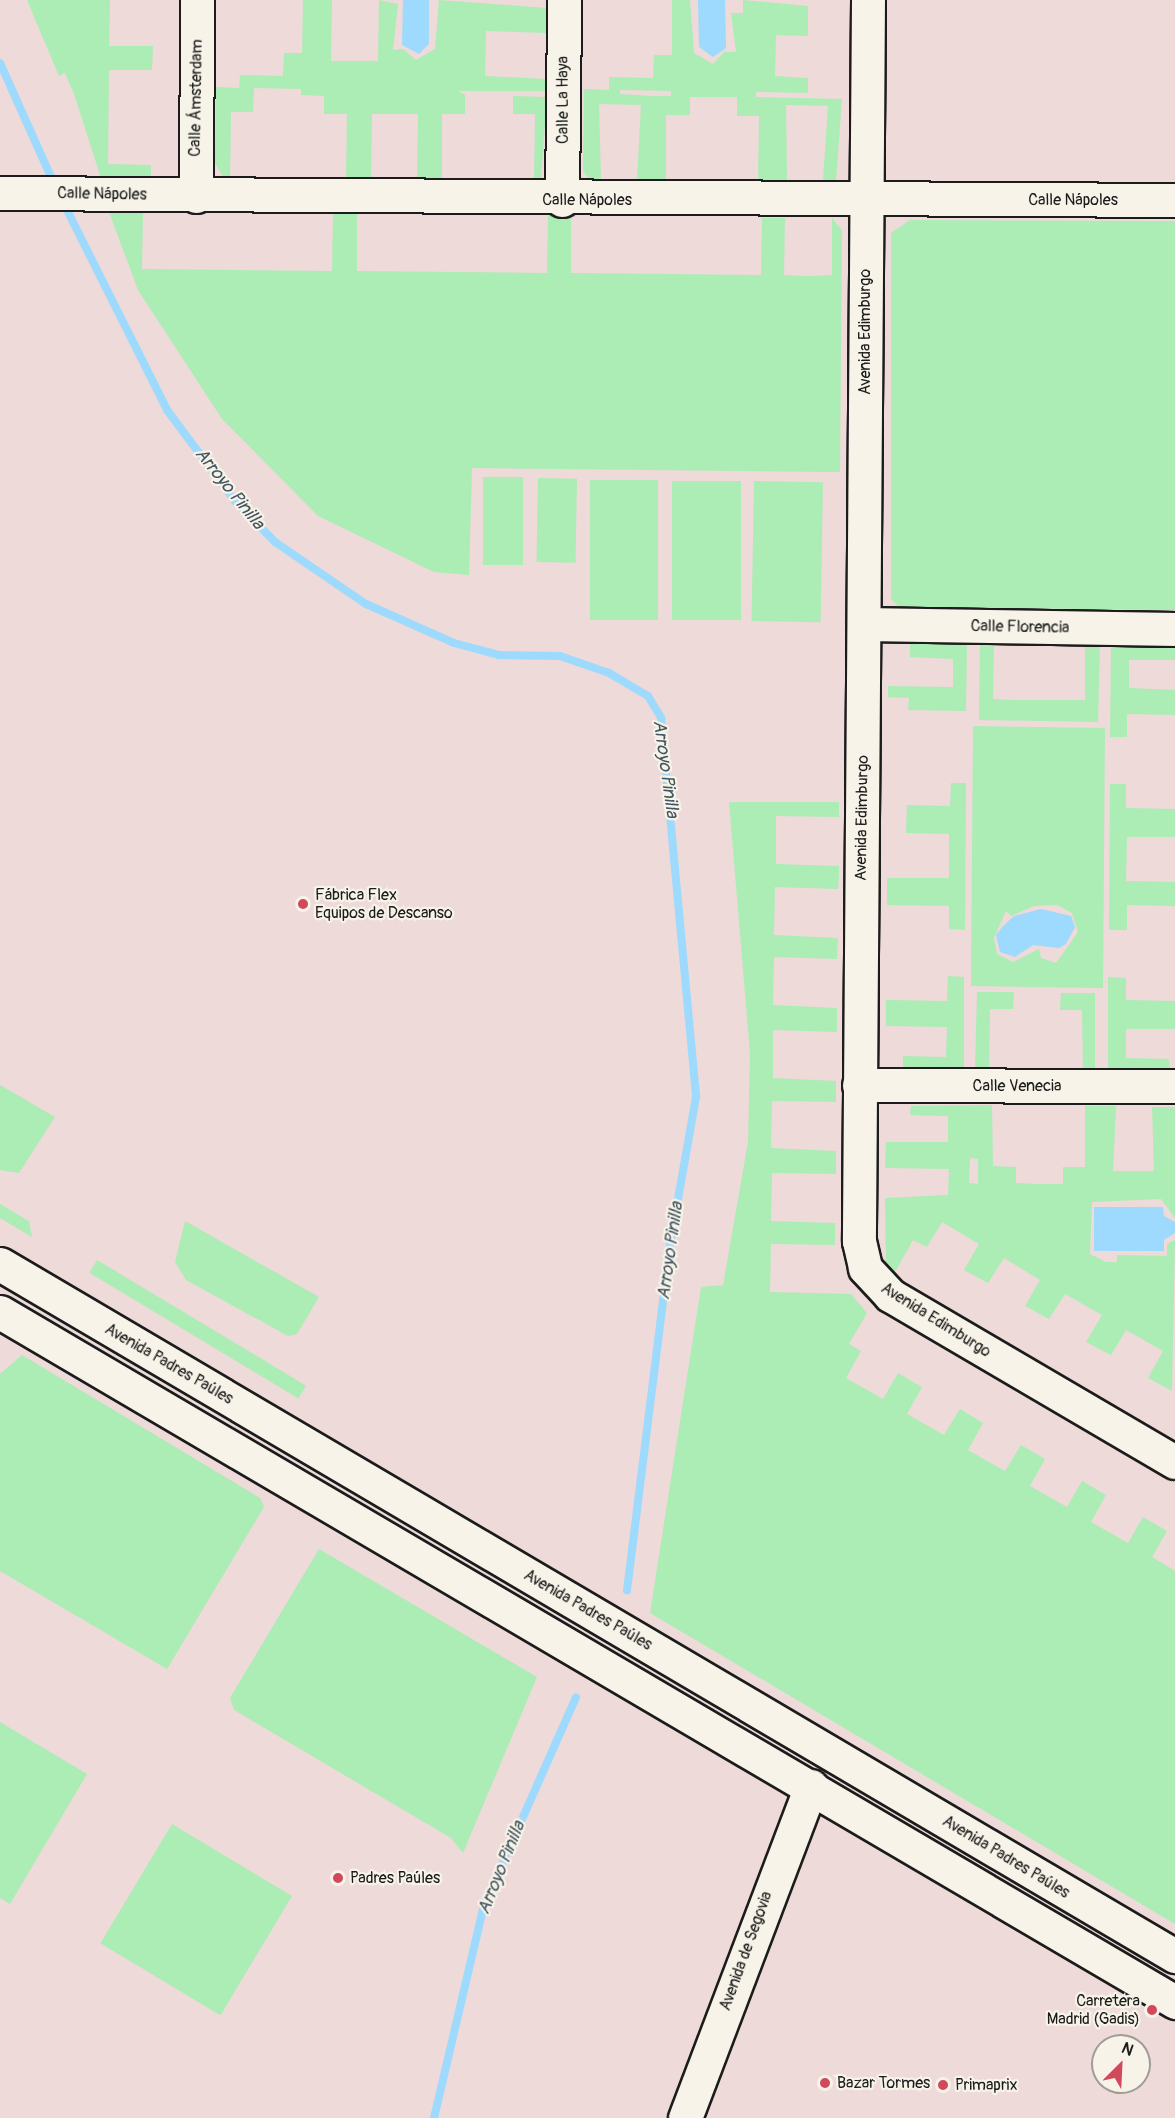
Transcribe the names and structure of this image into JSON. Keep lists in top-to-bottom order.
{
  "streets": {
    "main road": [
      "Calle Ámsterdam",
      "Calle La Haya",
      "Calle Nápoles",
      "Avenida Edimburgo",
      "Calle Florencia",
      "Calle Venecia",
      "Avenida Padres Paúles",
      "Avenida de Segovia"
    ]
  },
  "crossings": [
    ["Calle Ámsterdam", "Calle Nápoles"],
    ["Calle La Haya", "Calle Nápoles"],
    ["Calle Nápoles", "Avenida Edimburgo"],
    ["Avenida Edimburgo", "Calle Florencia"],
    ["Avenida Edimburgo", "Calle Venecia"]
  ],
  "water": ["Arroyo Pinilla"],
  "places": [
    "Fábrica Flex Equipos de Descanso",
    "Padres Paúles",
    "Carretera Madrid (Gadis)",
    "Bazar Tormes",
    "Primaprix"
  ],
  "north": "top right"
}
